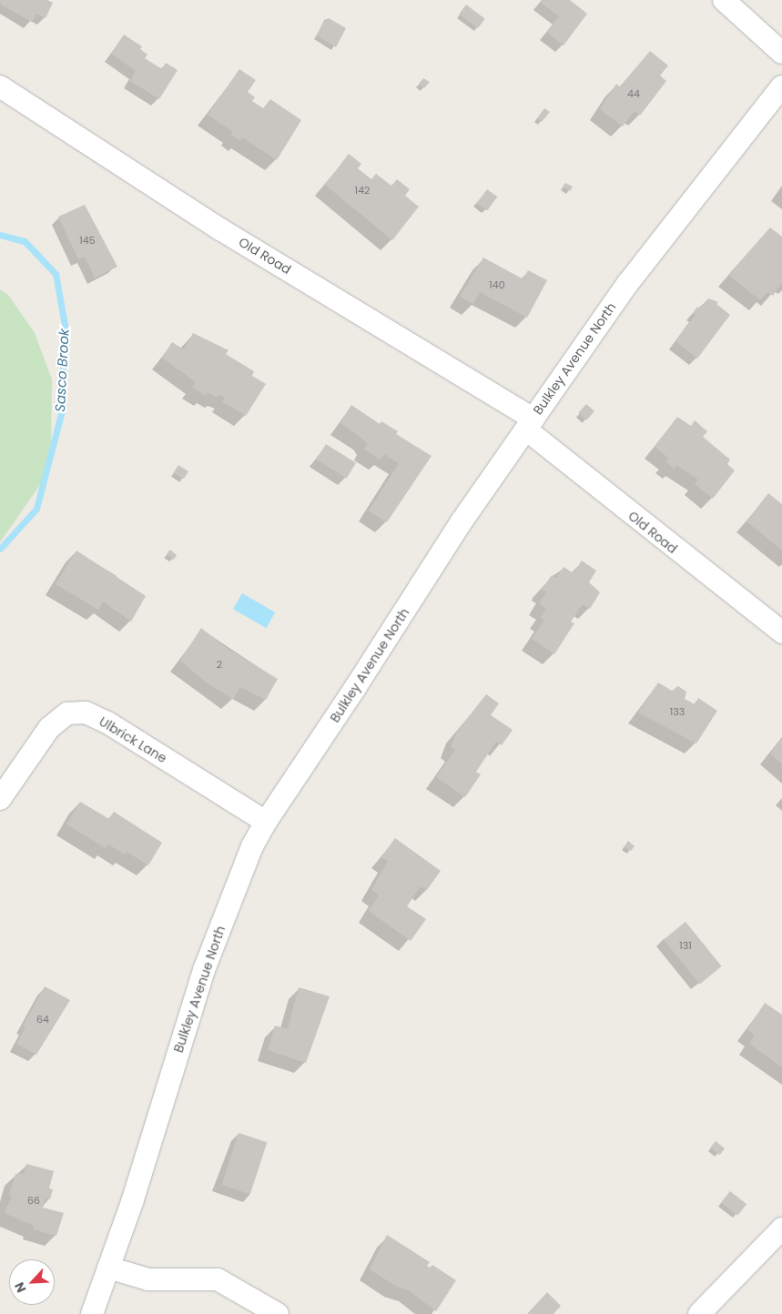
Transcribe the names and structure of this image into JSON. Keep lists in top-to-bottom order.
{
  "streets": {
    "street": ["Old Road", "Bulkley Avenue North", "Ulbrick Lane"]
  },
  "crossings": [
    ["Old Road", "Bulkley Avenue North"],
    ["Bulkley Avenue North", "Ulbrick Lane"]
  ],
  "water": ["Sasco Brook"],
  "house_numbers": [
    "44",
    "142",
    "145",
    "140",
    "2",
    "133",
    "131",
    "64",
    "66"
  ],
  "north": "bottom left"
}
